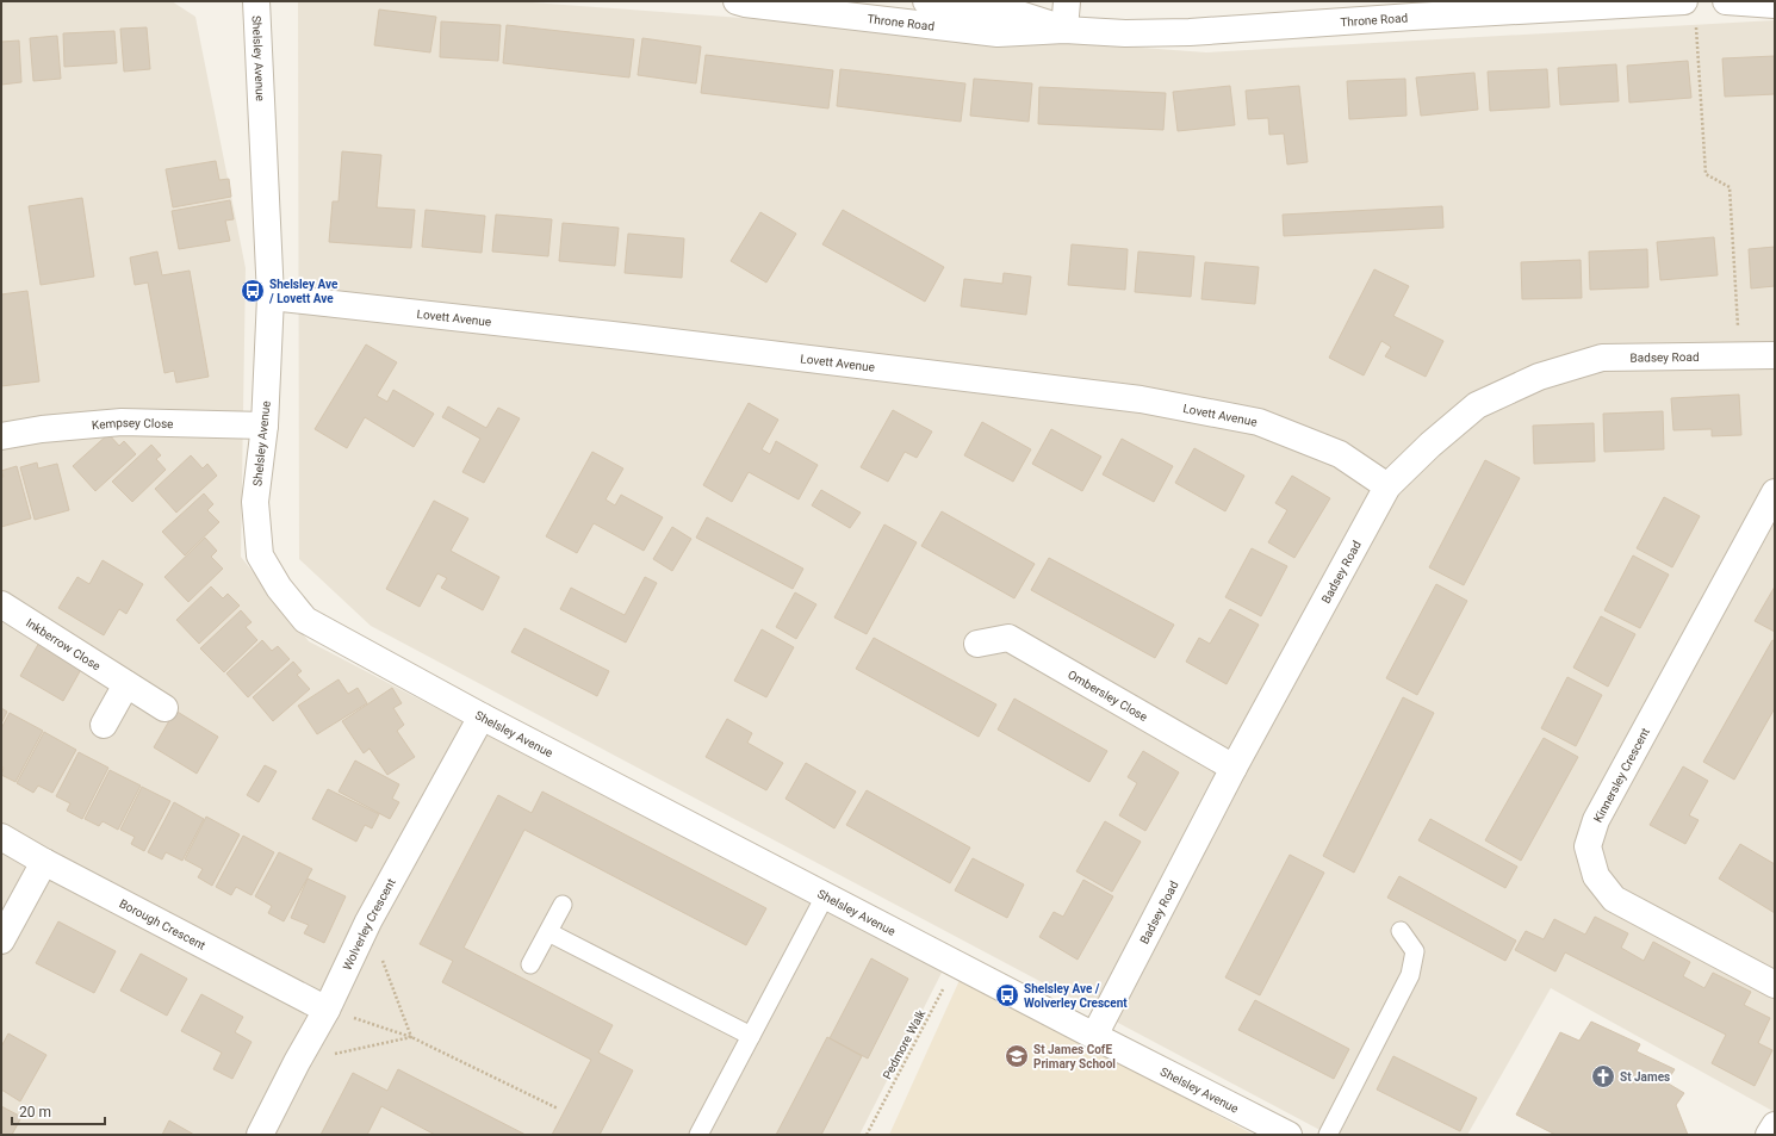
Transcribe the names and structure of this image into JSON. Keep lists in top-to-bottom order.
{
  "streets": {
    "street": [
      "Throne Road",
      "Shelsley Avenue",
      "Lovett Avenue",
      "Badsey Road",
      "Kempsey Close",
      "Inkberrow Close",
      "Ombersley Close",
      "Kinnersley Crescent",
      "Borough Crescent",
      "Wolverley Crescent"
    ],
    "path": ["Pedmore Walk"]
  },
  "crossings": [
    ["Shelsley Avenue", "Lovett Avenue"],
    ["Shelsley Avenue", "Badsey Road"],
    ["Shelsley Avenue", "Kempsey Close"],
    ["Shelsley Avenue", "Wolverley Crescent"],
    ["Shelsley Avenue", "Pedmore Walk"],
    ["Lovett Avenue", "Badsey Road"],
    ["Badsey Road", "Ombersley Close"],
    ["Borough Crescent", "Wolverley Crescent"]
  ],
  "places": {
    "bus stop": ["Shelsley Ave / Lovett Ave", "Shelsley Ave / Wolverley Crescent"],
    "school or university": ["St James CofE Primary School"],
    "church": ["St James"]
  },
  "scale_bar": "20 m"
}
